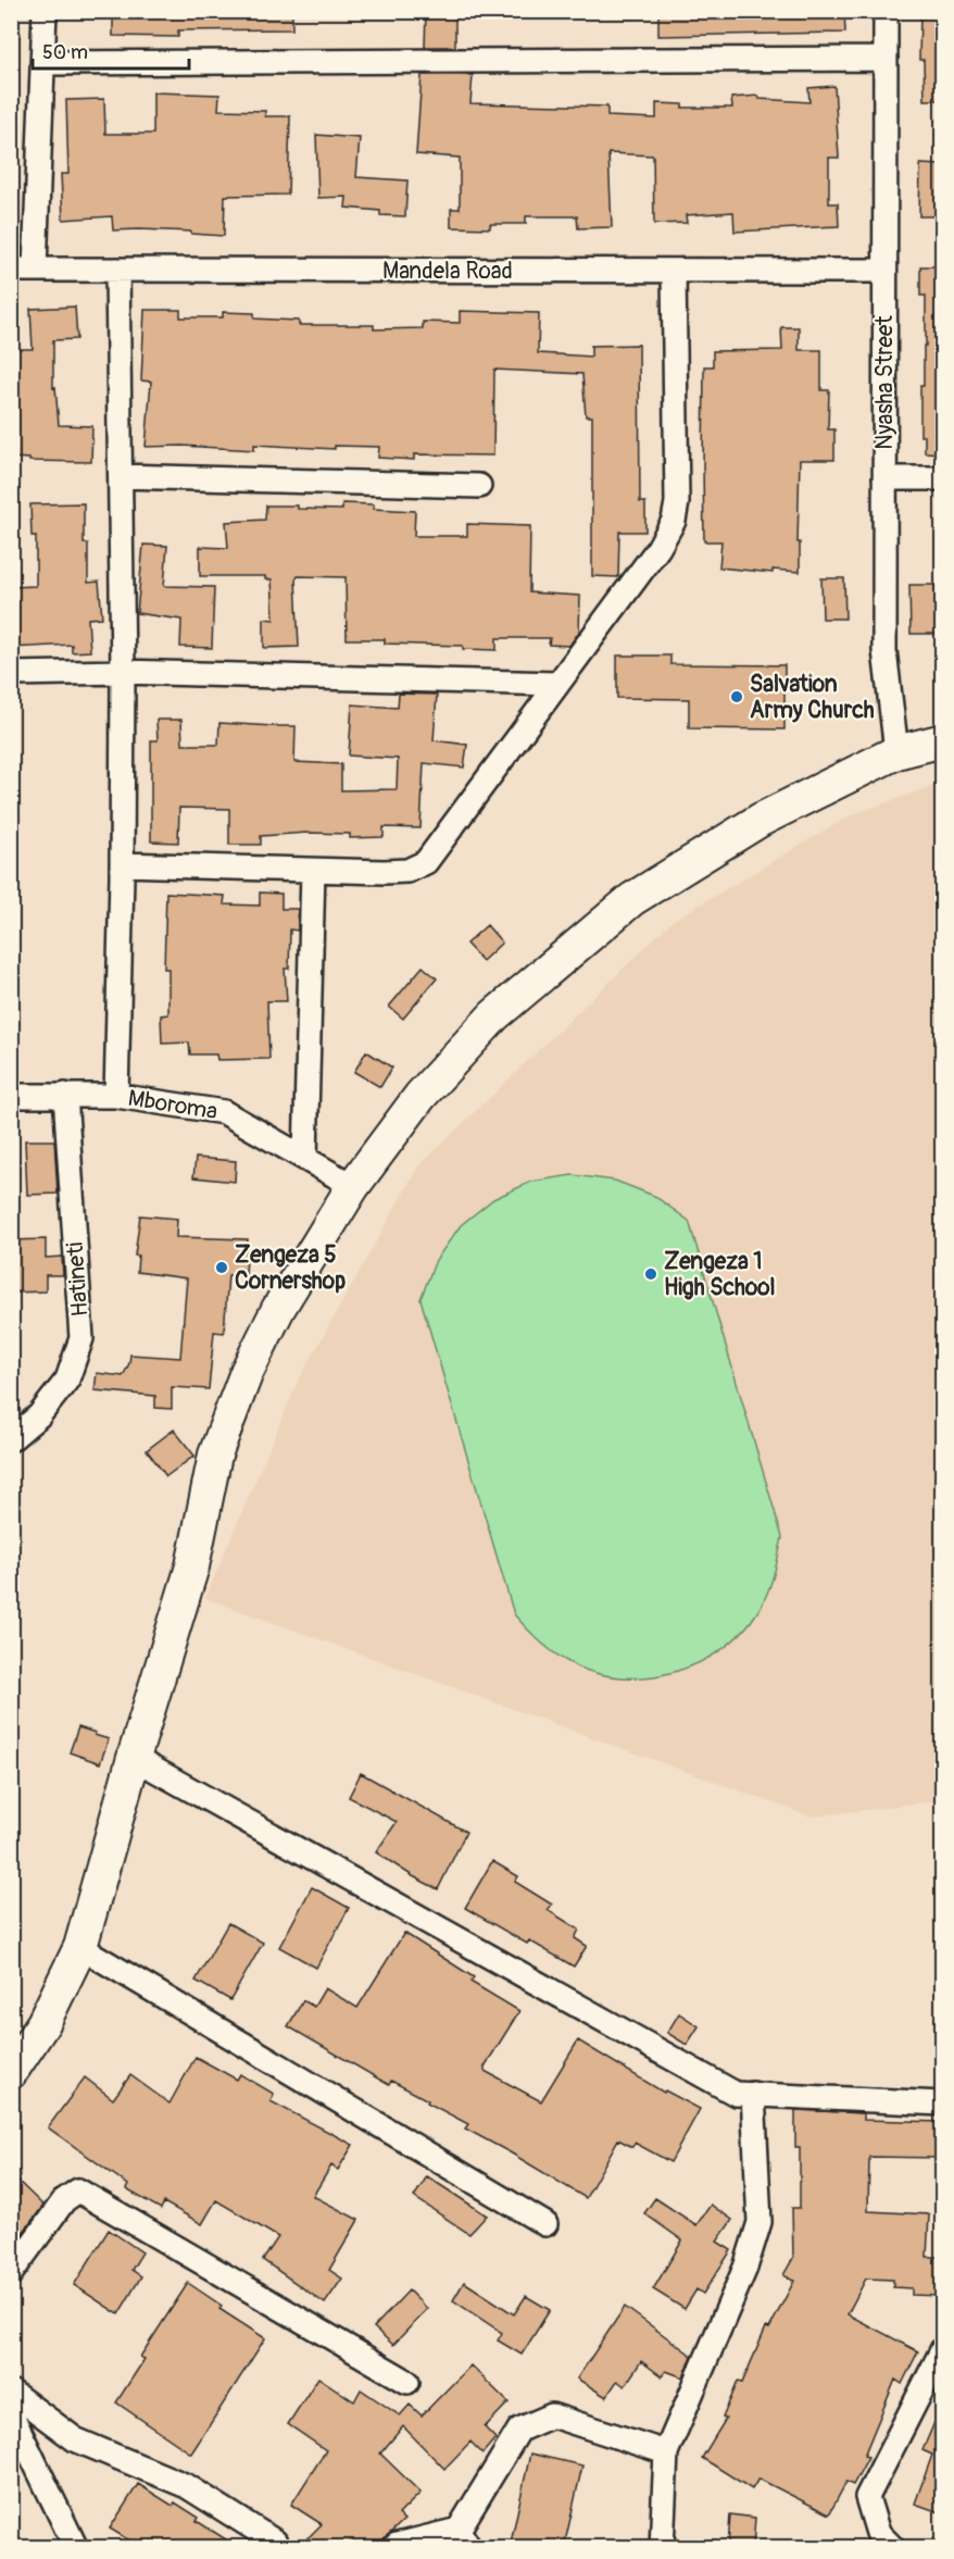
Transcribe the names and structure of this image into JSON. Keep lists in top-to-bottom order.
{
  "streets": {
    "street": [
      "Mandela Road",
      "Nyasha Street",
      "Mboroma",
      "Hatineti"
    ]
  },
  "crossings": [
    ["Mandela Road", "Nyasha Street"],
    ["Mboroma", "Hatineti"]
  ],
  "places": ["Salvation Army Church", "Zengeza 5 Cornershop", "Zengeza 1 High School"],
  "scale_bar": "50 m"
}
